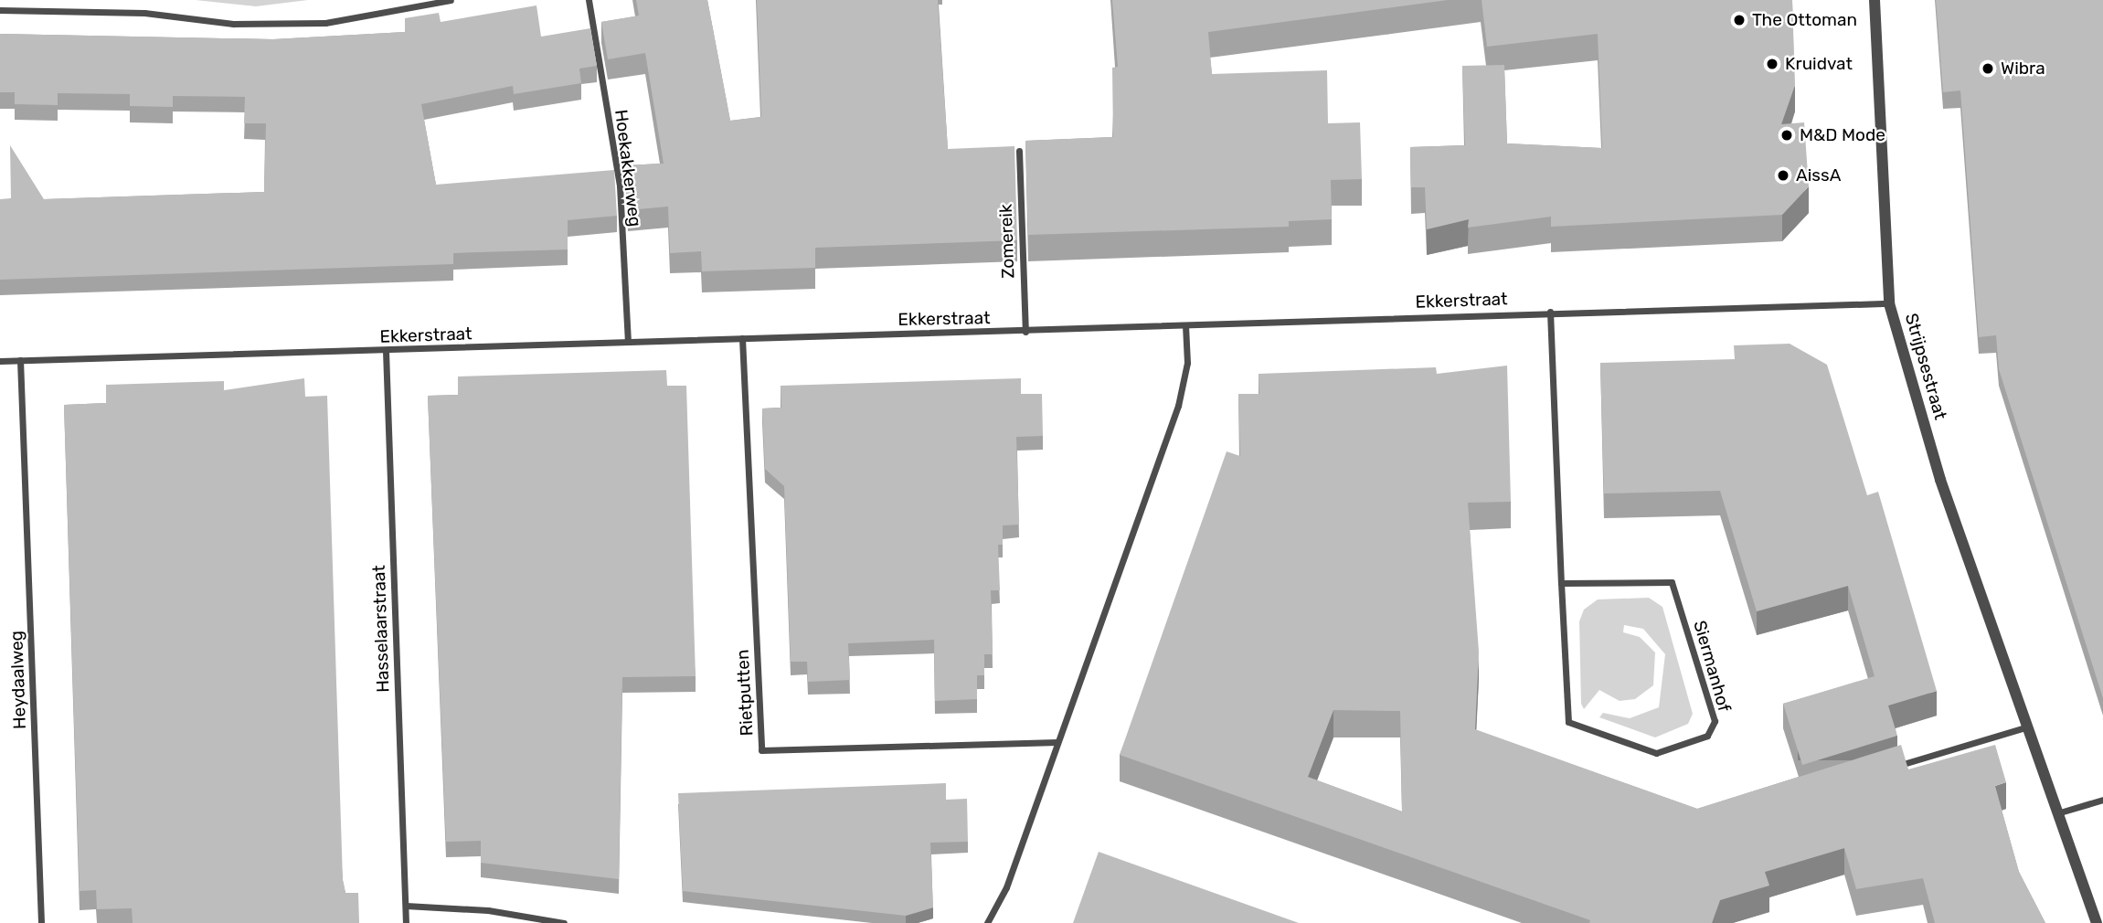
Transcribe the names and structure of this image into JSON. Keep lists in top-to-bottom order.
{
  "streets": {
    "street": [
      "Hoekakkerweg",
      "Zomereik",
      "Ekkerstraat",
      "Strijpsestraat",
      "Hasselaarstraat",
      "Siermanhof",
      "Heydaalweg",
      "Rietputten"
    ]
  },
  "crossings": [
    ["Hoekakkerweg", "Ekkerstraat"],
    ["Zomereik", "Ekkerstraat"],
    ["Ekkerstraat", "Strijpsestraat"],
    ["Ekkerstraat", "Hasselaarstraat"],
    ["Ekkerstraat", "Siermanhof"],
    ["Ekkerstraat", "Heydaalweg"],
    ["Ekkerstraat", "Rietputten"]
  ],
  "places": [
    "The Ottoman",
    "Kruidvat",
    "Wibra",
    "M&D Mode",
    "AissA"
  ]
}
